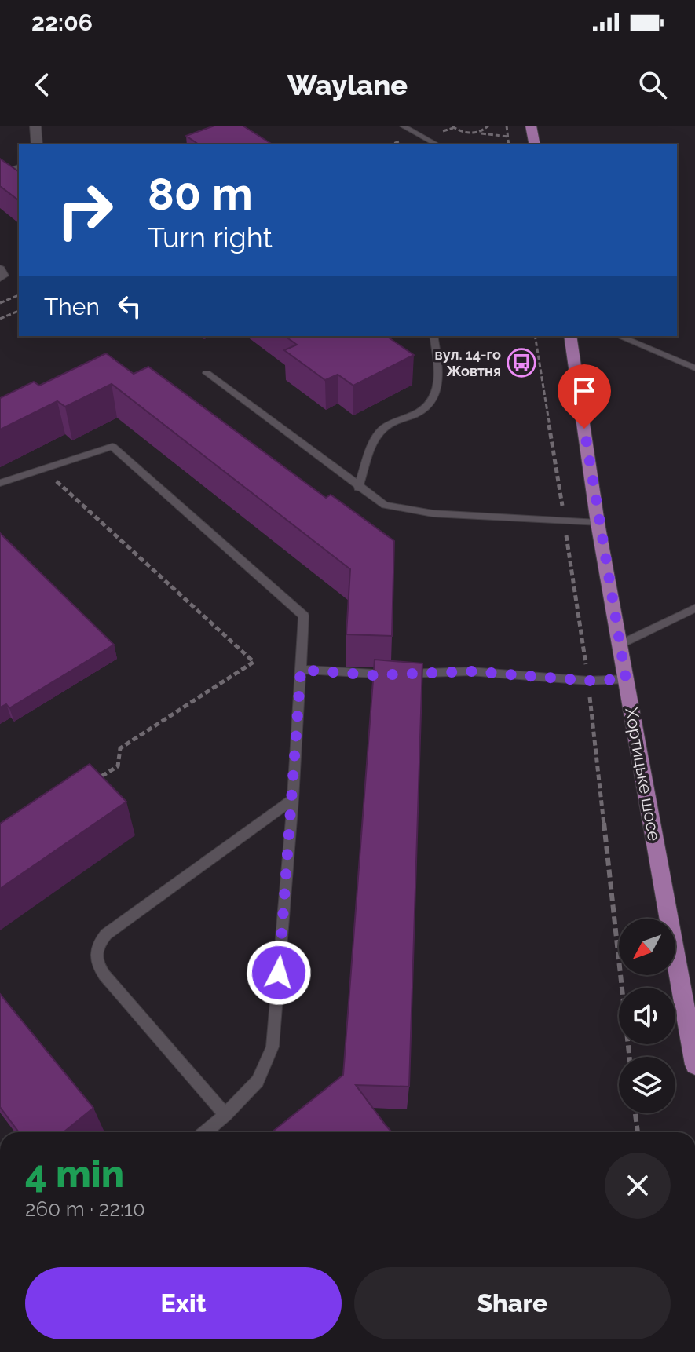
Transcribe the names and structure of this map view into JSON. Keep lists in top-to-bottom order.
{
  "streets": {
    "main road": ["Хортицьке шосе"]
  },
  "places": {
    "bus stop": ["вул. 14-го Жовтня"]
  },
  "north": "bottom left",
  "page": {
    "status": "22:06",
    "header": "Waylane",
    "turn": ["80 m", "Turn right"],
    "then": "Then",
    "heading": ["4 min", "260 m · 22:10"],
    "buttons": ["Exit", "Share"]
  }
}
